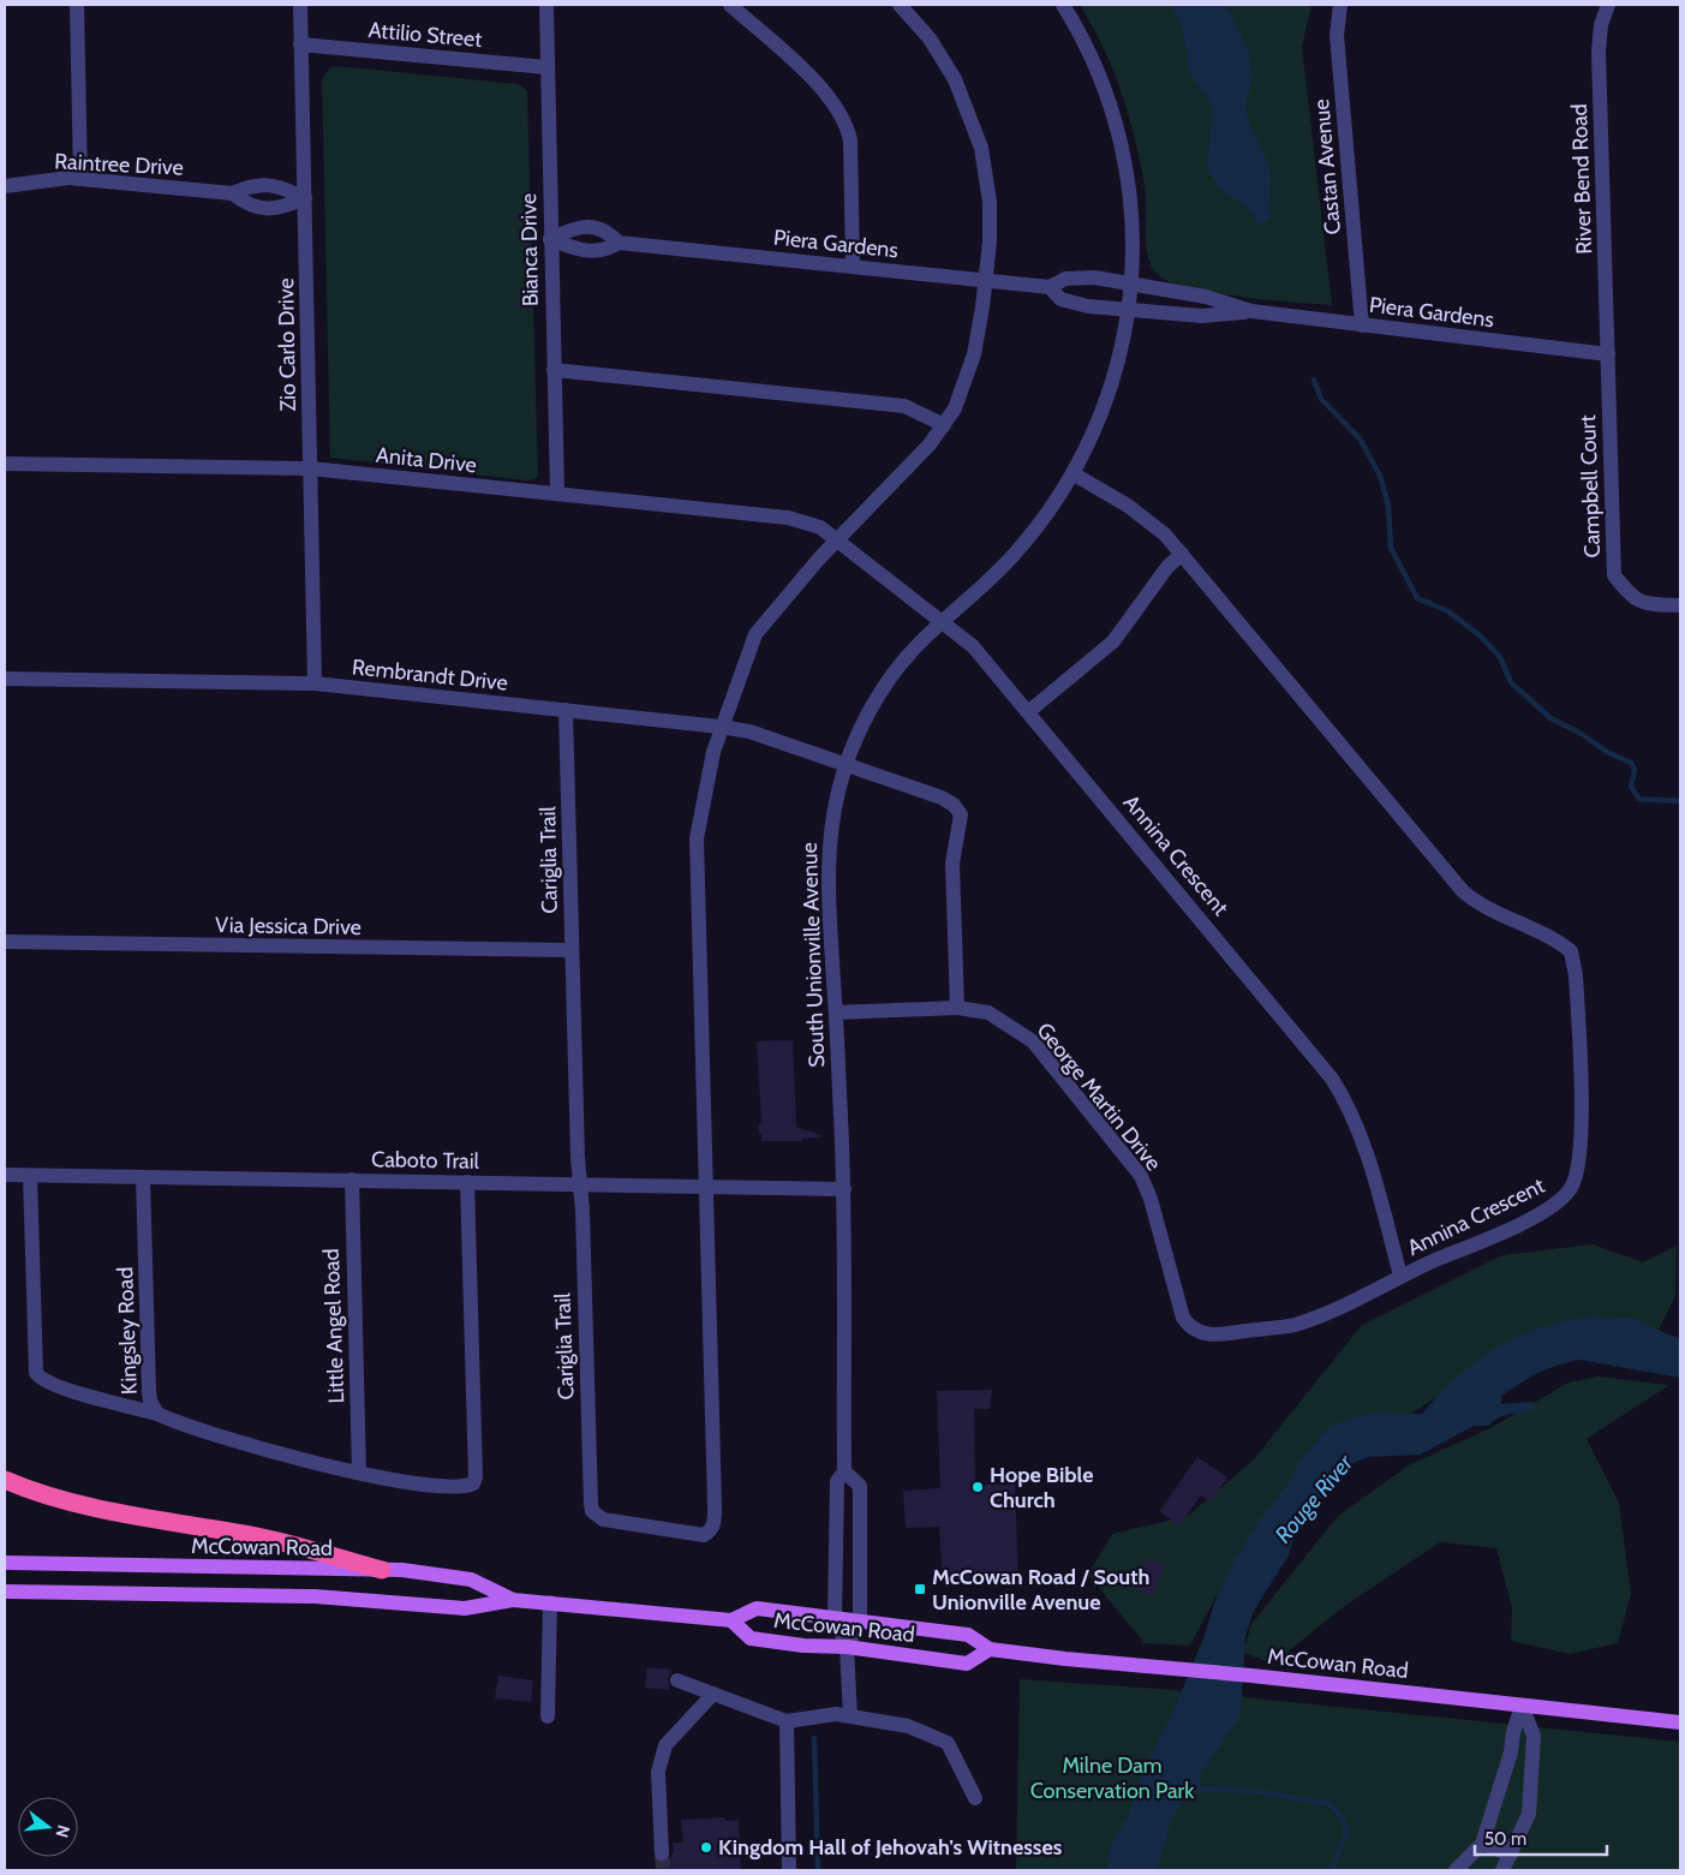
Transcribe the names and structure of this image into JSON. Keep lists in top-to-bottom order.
{
  "streets": {
    "main road": ["McCowan Road"],
    "street": [
      "Attilio Street",
      "Raintree Drive",
      "Castan Avenue",
      "River Bend Road",
      "Piera Gardens",
      "Bianca Drive",
      "Zio Carlo Drive",
      "Anita Drive",
      "Campbell Court",
      "Rembrandt Drive",
      "Annina Crescent",
      "Cariglia Trail",
      "Via Jessica Drive",
      "South Unionville Avenue",
      "George Martin Drive",
      "Caboto Trail",
      "Little Angel Road",
      "Kingsley Road"
    ]
  },
  "crossings": [
    ["Attilio Street", "Bianca Drive"],
    ["Attilio Street", "Zio Carlo Drive"],
    ["Raintree Drive", "Zio Carlo Drive"],
    ["Castan Avenue", "Piera Gardens"],
    ["River Bend Road", "Piera Gardens"],
    ["River Bend Road", "Campbell Court"],
    ["Piera Gardens", "Bianca Drive"],
    ["Piera Gardens", "Campbell Court"],
    ["Piera Gardens", "South Unionville Avenue"],
    ["Bianca Drive", "Anita Drive"],
    ["Zio Carlo Drive", "Anita Drive"],
    ["Zio Carlo Drive", "Rembrandt Drive"],
    ["Anita Drive", "Annina Crescent"],
    ["Rembrandt Drive", "Cariglia Trail"],
    ["Rembrandt Drive", "South Unionville Avenue"],
    ["Rembrandt Drive", "George Martin Drive"],
    ["Annina Crescent", "South Unionville Avenue"],
    ["Annina Crescent", "George Martin Drive"],
    ["Cariglia Trail", "Via Jessica Drive"],
    ["Cariglia Trail", "Caboto Trail"],
    ["South Unionville Avenue", "George Martin Drive"],
    ["South Unionville Avenue", "Caboto Trail"],
    ["South Unionville Avenue", "McCowan Road"],
    ["Caboto Trail", "Little Angel Road"],
    ["Caboto Trail", "Kingsley Road"],
    ["Little Angel Road", "Kingsley Road"]
  ],
  "water": ["Rouge River"],
  "parks": ["Milne Dam Conservation Park"],
  "places": {
    "other": ["Hope Bible Church", "Kingdom Hall of Jehovah's Witnesses"],
    "transit": ["McCowan Road / South Unionville Avenue"]
  },
  "scale_bar": "50 m",
  "north": "right"
}
